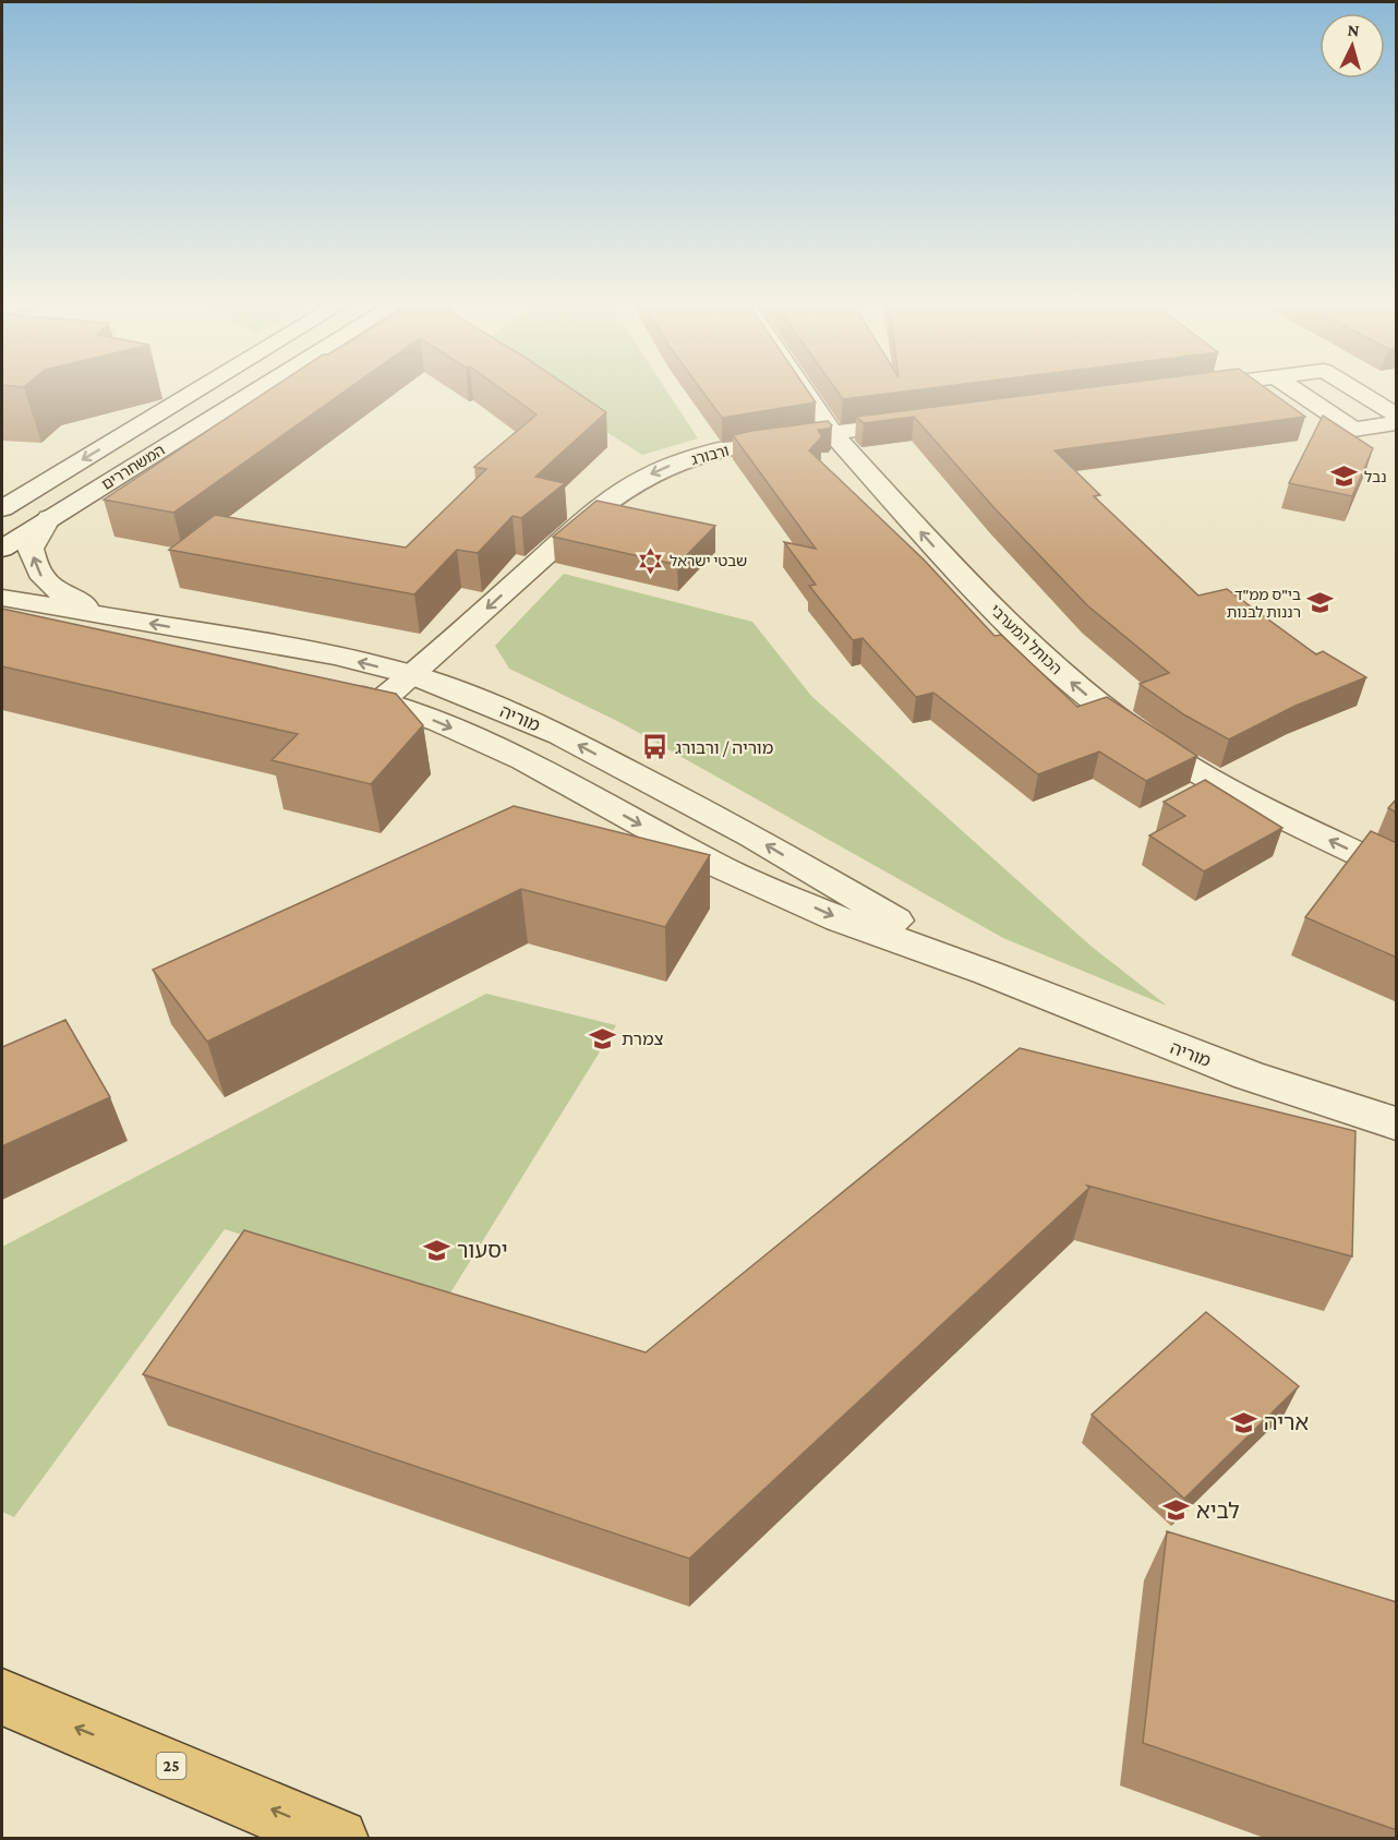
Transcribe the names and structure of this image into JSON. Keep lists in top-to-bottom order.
{
  "streets": {
    "highway": ["25"],
    "street": [
      "ורבורג",
      "המשחררים",
      "הכותל המערבי",
      "מוריה"
    ]
  },
  "crossings": [
    ["ורבורג", "הכותל המערבי"],
    ["ורבורג", "מוריה"]
  ],
  "one_way": ["ורבורג", "הכותל המערבי"],
  "places": {
    "school or university": [
      "נבל",
      "בי\"ס ממ\"ד רננות לבנות",
      "צמרת",
      "יסעור",
      "אריה",
      "לביא"
    ],
    "synagogue": ["שבטי ישראל"],
    "bus stop": ["מוריה / ורבורג"]
  },
  "north": "top"
}
